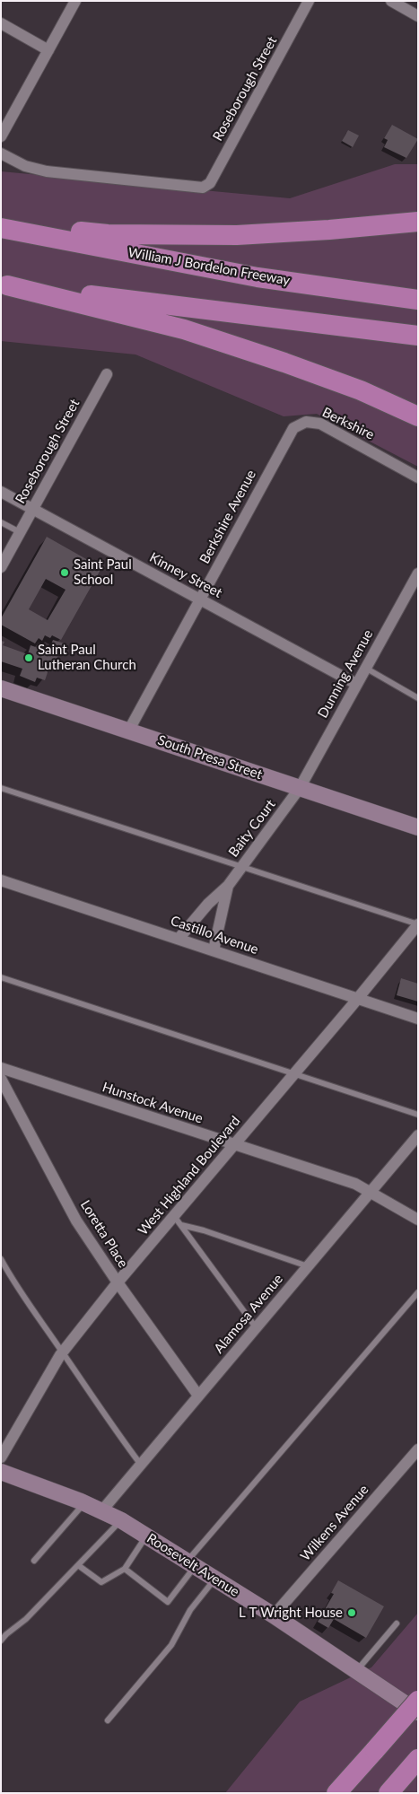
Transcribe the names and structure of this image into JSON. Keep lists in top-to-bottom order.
{
  "streets": {
    "highway": ["William J Bordelon Freeway"],
    "main road": ["South Presa Street", "Roosevelt Avenue"],
    "street": [
      "Roseborough Street",
      "Berkshire",
      "Berkshire Avenue",
      "Kinney Street",
      "Dunning Avenue",
      "Baity Court",
      "Castillo Avenue",
      "Hunstock Avenue",
      "West Highland Boulevard",
      "Loretta Place",
      "Alamosa Avenue",
      "Wilkens Avenue"
    ]
  },
  "crossings": [
    ["Roseborough Street", "Kinney Street"],
    ["Berkshire", "Berkshire Avenue"],
    ["Berkshire Avenue", "Kinney Street"],
    ["Berkshire Avenue", "South Presa Street"],
    ["Kinney Street", "Dunning Avenue"],
    ["Dunning Avenue", "South Presa Street"],
    ["Dunning Avenue", "Baity Court"],
    ["South Presa Street", "Baity Court"],
    ["Baity Court", "Castillo Avenue"],
    ["Castillo Avenue", "West Highland Boulevard"],
    ["Hunstock Avenue", "West Highland Boulevard"],
    ["Hunstock Avenue", "Alamosa Avenue"],
    ["West Highland Boulevard", "Loretta Place"],
    ["Loretta Place", "Alamosa Avenue"],
    ["Alamosa Avenue", "Roosevelt Avenue"],
    ["Wilkens Avenue", "Roosevelt Avenue"]
  ],
  "places": ["Saint Paul School", "Saint Paul Lutheran Church", "L T Wright House"]
}
